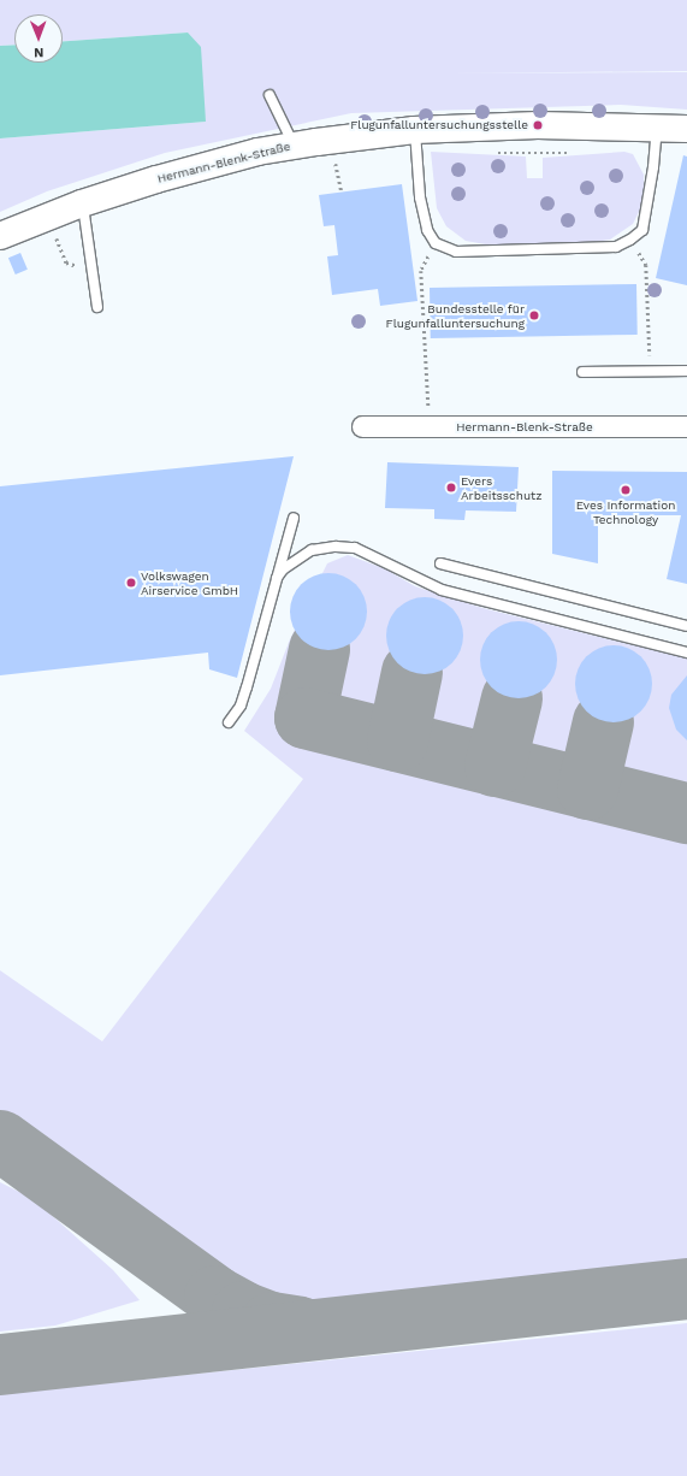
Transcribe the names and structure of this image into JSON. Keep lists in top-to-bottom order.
{
  "streets": {
    "street": ["Hermann-Blenk-Straße"]
  },
  "places": [
    "Flugunfalluntersuchungsstelle",
    "Bundesstelle für Flugunfalluntersuchung",
    "Evers Arbeitsschutz",
    "Eves Information Technology",
    "Volkswagen Airservice GmbH"
  ],
  "north": "bottom"
}
